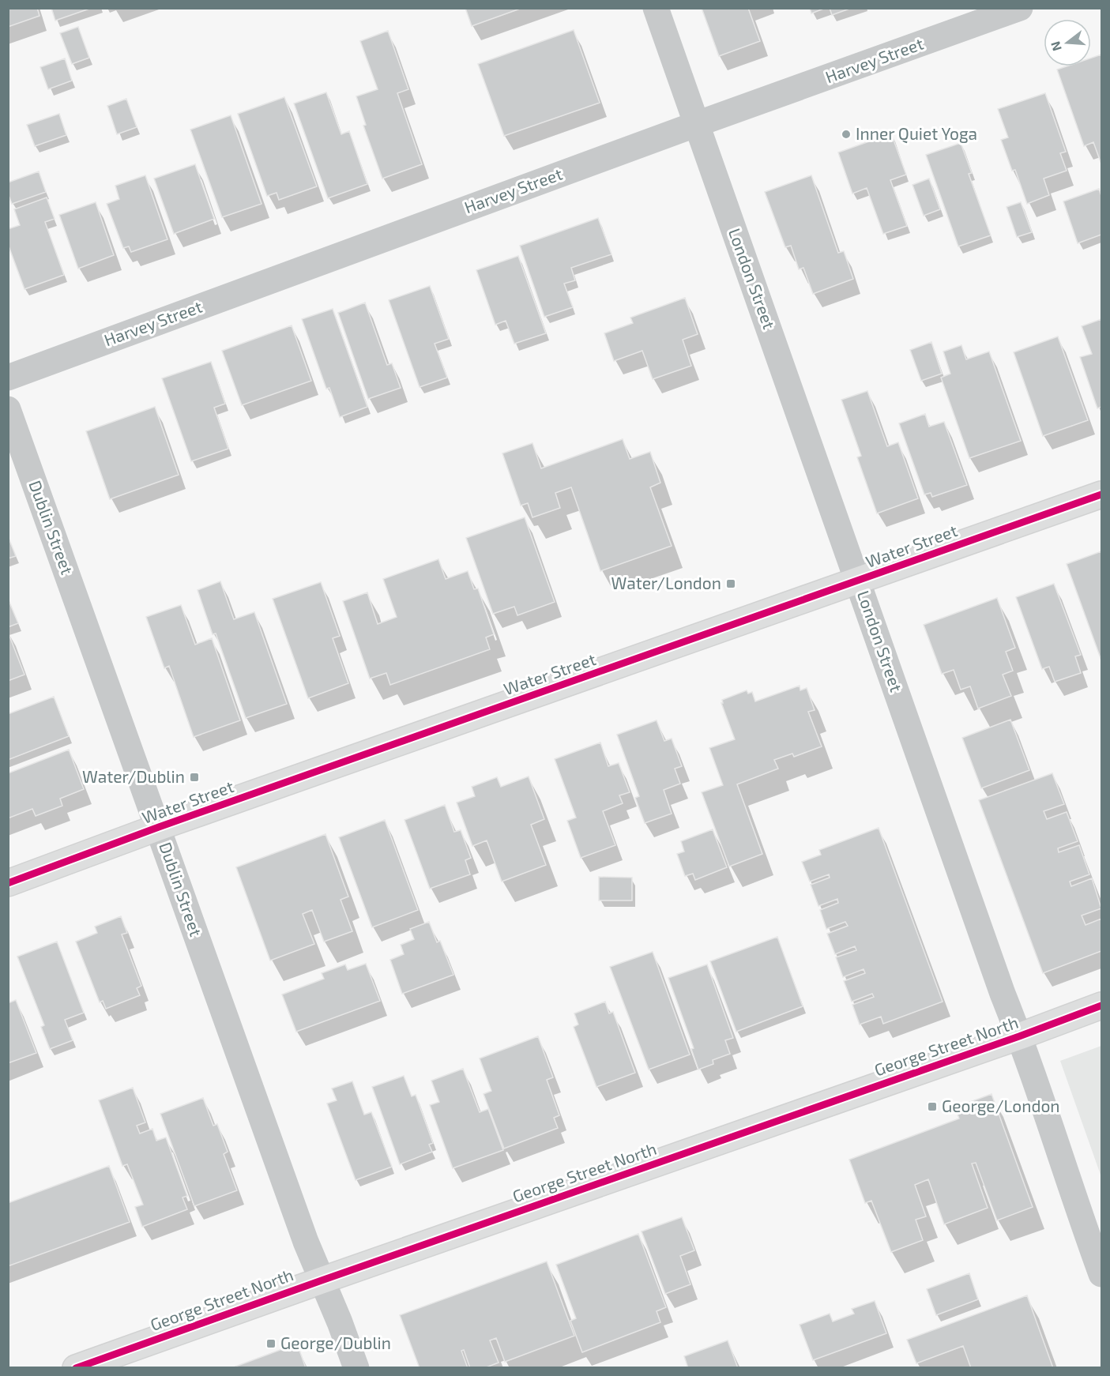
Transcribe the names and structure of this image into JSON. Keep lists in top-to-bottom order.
{
  "streets": {
    "main road": ["Water Street", "George Street North"],
    "street": ["Harvey Street", "London Street", "Dublin Street"]
  },
  "crossings": [
    ["Harvey Street", "London Street"],
    ["London Street", "Water Street"],
    ["London Street", "George Street North"],
    ["Dublin Street", "Water Street"],
    ["Dublin Street", "George Street North"]
  ],
  "places": {
    "other": ["Inner Quiet Yoga"],
    "transit": [
      "Water/London",
      "Water/Dublin",
      "George/London",
      "George/Dublin"
    ]
  },
  "north": "left"
}
